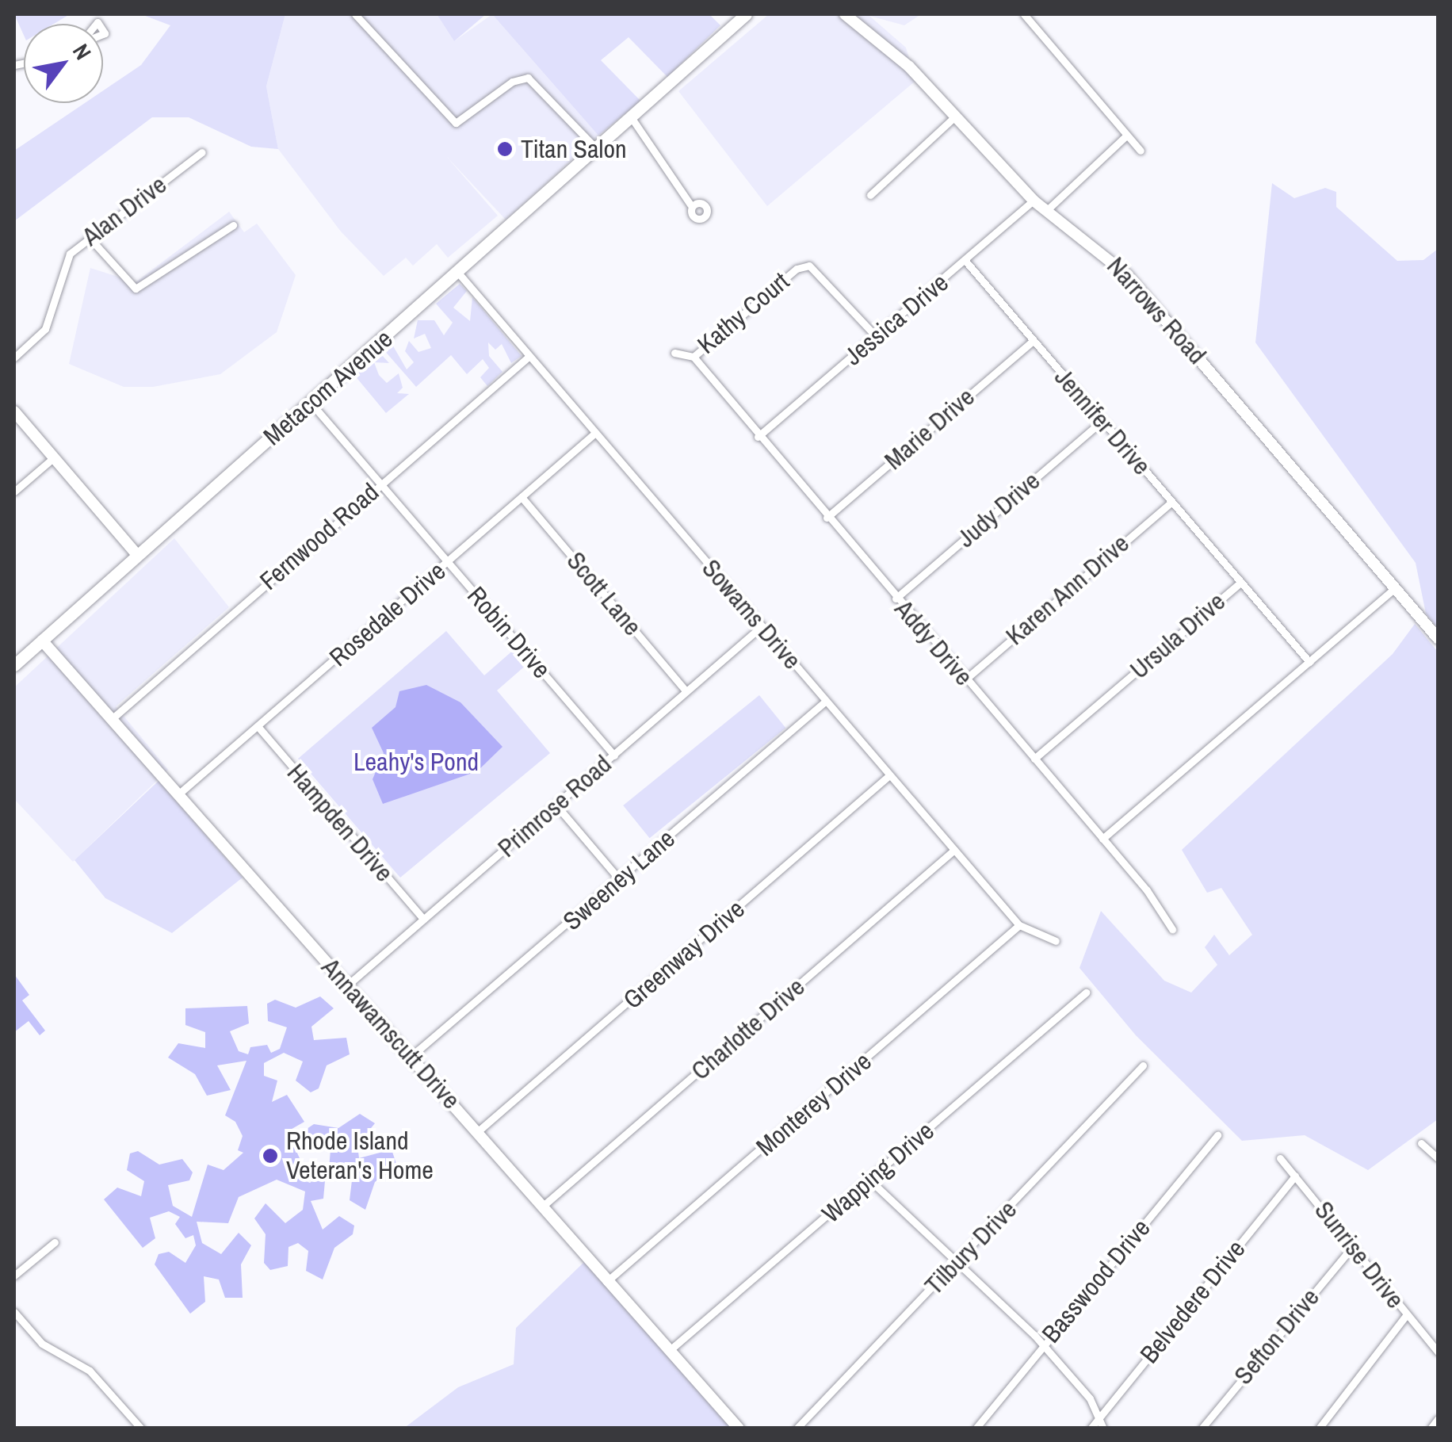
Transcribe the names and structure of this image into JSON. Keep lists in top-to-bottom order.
{
  "streets": {
    "main road": ["Metacom Avenue"],
    "street": [
      "Alan Drive",
      "Narrows Road",
      "Kathy Court",
      "Jessica Drive",
      "Jennifer Drive",
      "Marie Drive",
      "Judy Drive",
      "Fernwood Road",
      "Karen Ann Drive",
      "Scott Lane",
      "Rosedale Drive",
      "Sowams Drive",
      "Robin Drive",
      "Ursula Drive",
      "Addy Drive",
      "Primrose Road",
      "Hampden Drive",
      "Sweeney Lane",
      "Greenway Drive",
      "Charlotte Drive",
      "Annawamscutt Drive",
      "Monterey Drive",
      "Wapping Drive",
      "Tilbury Drive",
      "Sunrise Drive",
      "Basswood Drive",
      "Belvedere Drive",
      "Sefton Drive"
    ]
  },
  "crossings": [
    ["Narrows Road", "Jessica Drive"],
    ["Kathy Court", "Jessica Drive"],
    ["Kathy Court", "Addy Drive"],
    ["Jessica Drive", "Jennifer Drive"],
    ["Jessica Drive", "Addy Drive"],
    ["Metacom Avenue", "Sowams Drive"],
    ["Metacom Avenue", "Robin Drive"],
    ["Metacom Avenue", "Annawamscutt Drive"],
    ["Jennifer Drive", "Marie Drive"],
    ["Jennifer Drive", "Judy Drive"],
    ["Jennifer Drive", "Karen Ann Drive"],
    ["Jennifer Drive", "Ursula Drive"],
    ["Marie Drive", "Addy Drive"],
    ["Judy Drive", "Addy Drive"],
    ["Fernwood Road", "Sowams Drive"],
    ["Fernwood Road", "Robin Drive"],
    ["Fernwood Road", "Annawamscutt Drive"],
    ["Karen Ann Drive", "Addy Drive"],
    ["Scott Lane", "Rosedale Drive"],
    ["Scott Lane", "Primrose Road"],
    ["Rosedale Drive", "Sowams Drive"],
    ["Rosedale Drive", "Robin Drive"],
    ["Rosedale Drive", "Hampden Drive"],
    ["Rosedale Drive", "Annawamscutt Drive"],
    ["Sowams Drive", "Primrose Road"],
    ["Sowams Drive", "Sweeney Lane"],
    ["Sowams Drive", "Greenway Drive"],
    ["Sowams Drive", "Charlotte Drive"],
    ["Sowams Drive", "Monterey Drive"],
    ["Robin Drive", "Primrose Road"],
    ["Ursula Drive", "Addy Drive"],
    ["Primrose Road", "Hampden Drive"],
    ["Primrose Road", "Annawamscutt Drive"],
    ["Sweeney Lane", "Annawamscutt Drive"],
    ["Greenway Drive", "Annawamscutt Drive"],
    ["Charlotte Drive", "Annawamscutt Drive"],
    ["Annawamscutt Drive", "Monterey Drive"],
    ["Annawamscutt Drive", "Wapping Drive"],
    ["Sunrise Drive", "Belvedere Drive"],
    ["Sunrise Drive", "Sefton Drive"]
  ],
  "parks": ["Leahy's Pond"],
  "places": ["Titan Salon", "Rhode Island Veteran's Home"],
  "north": "top right"
}
